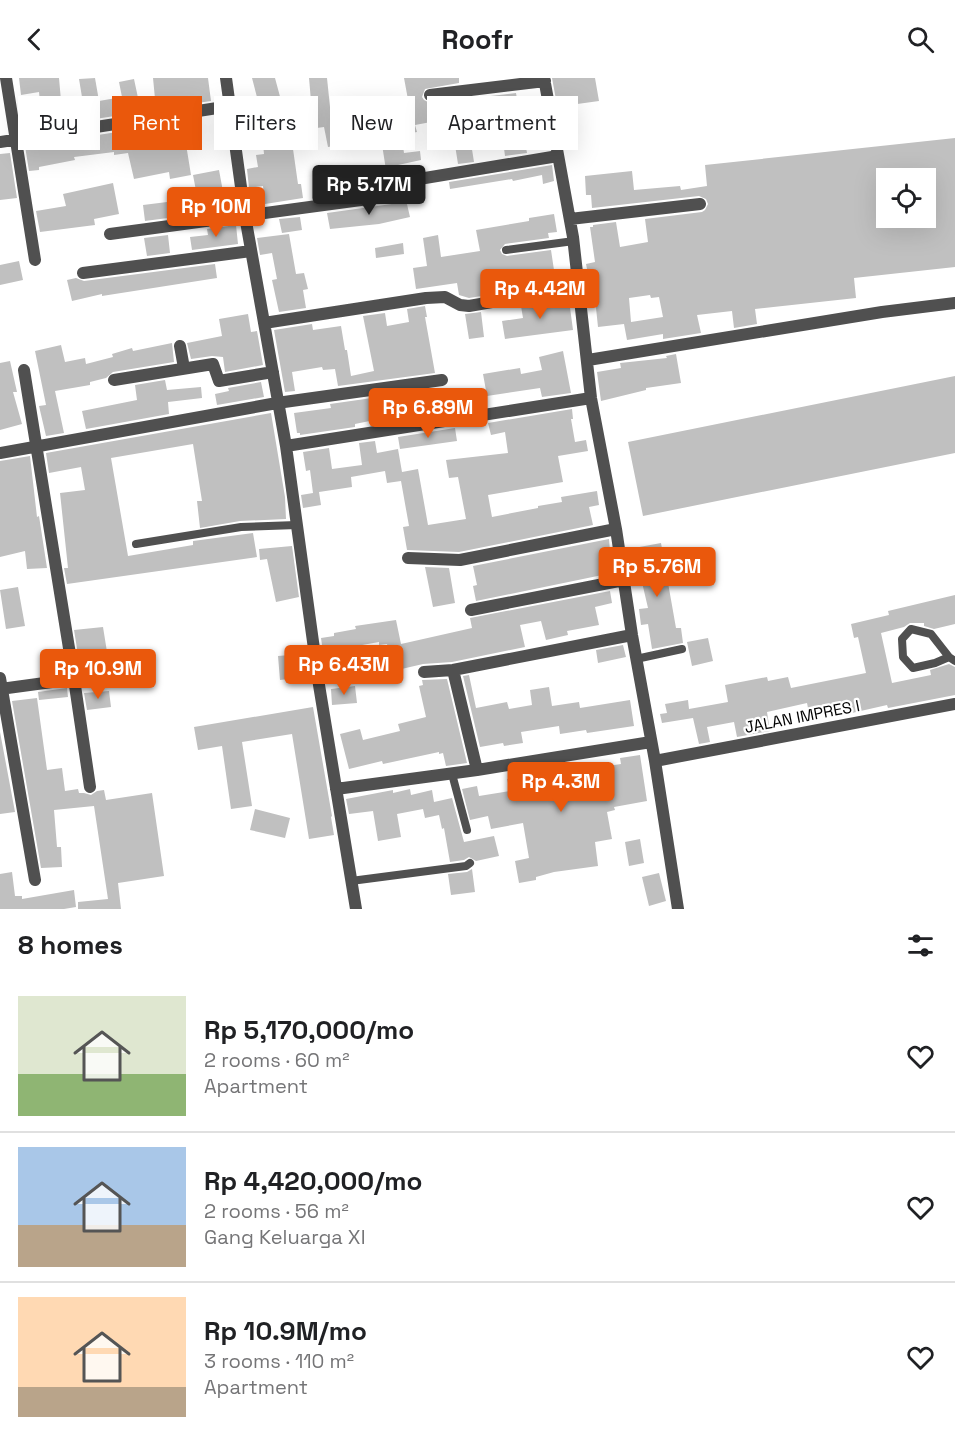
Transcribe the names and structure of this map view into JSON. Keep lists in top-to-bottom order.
{
  "streets": {
    "street": ["JALAN IMPRES I"]
  },
  "page": {
    "header": "Roofr",
    "chip": [
      "Buy",
      "Rent",
      "Filters",
      "New",
      "Apartment"
    ],
    "price": [
      "Rp 5.17M",
      "Rp 10M",
      "Rp 4.42M",
      "Rp 6.89M",
      "Rp 5.76M",
      "Rp 6.43M",
      "Rp 10.9M",
      "Rp 4.3M"
    ],
    "heading": "8 homes",
    "list": [
      {
        "name": "Rp 5,170,000/mo",
        "note": "2 rooms · 60 m² · Apartment"
      },
      {
        "name": "Rp 4,420,000/mo",
        "note": "2 rooms · 56 m² · Gang Keluarga XI"
      },
      {
        "name": "Rp 10.9M/mo",
        "note": "3 rooms · 110 m² · Apartment"
      }
    ]
  }
}
